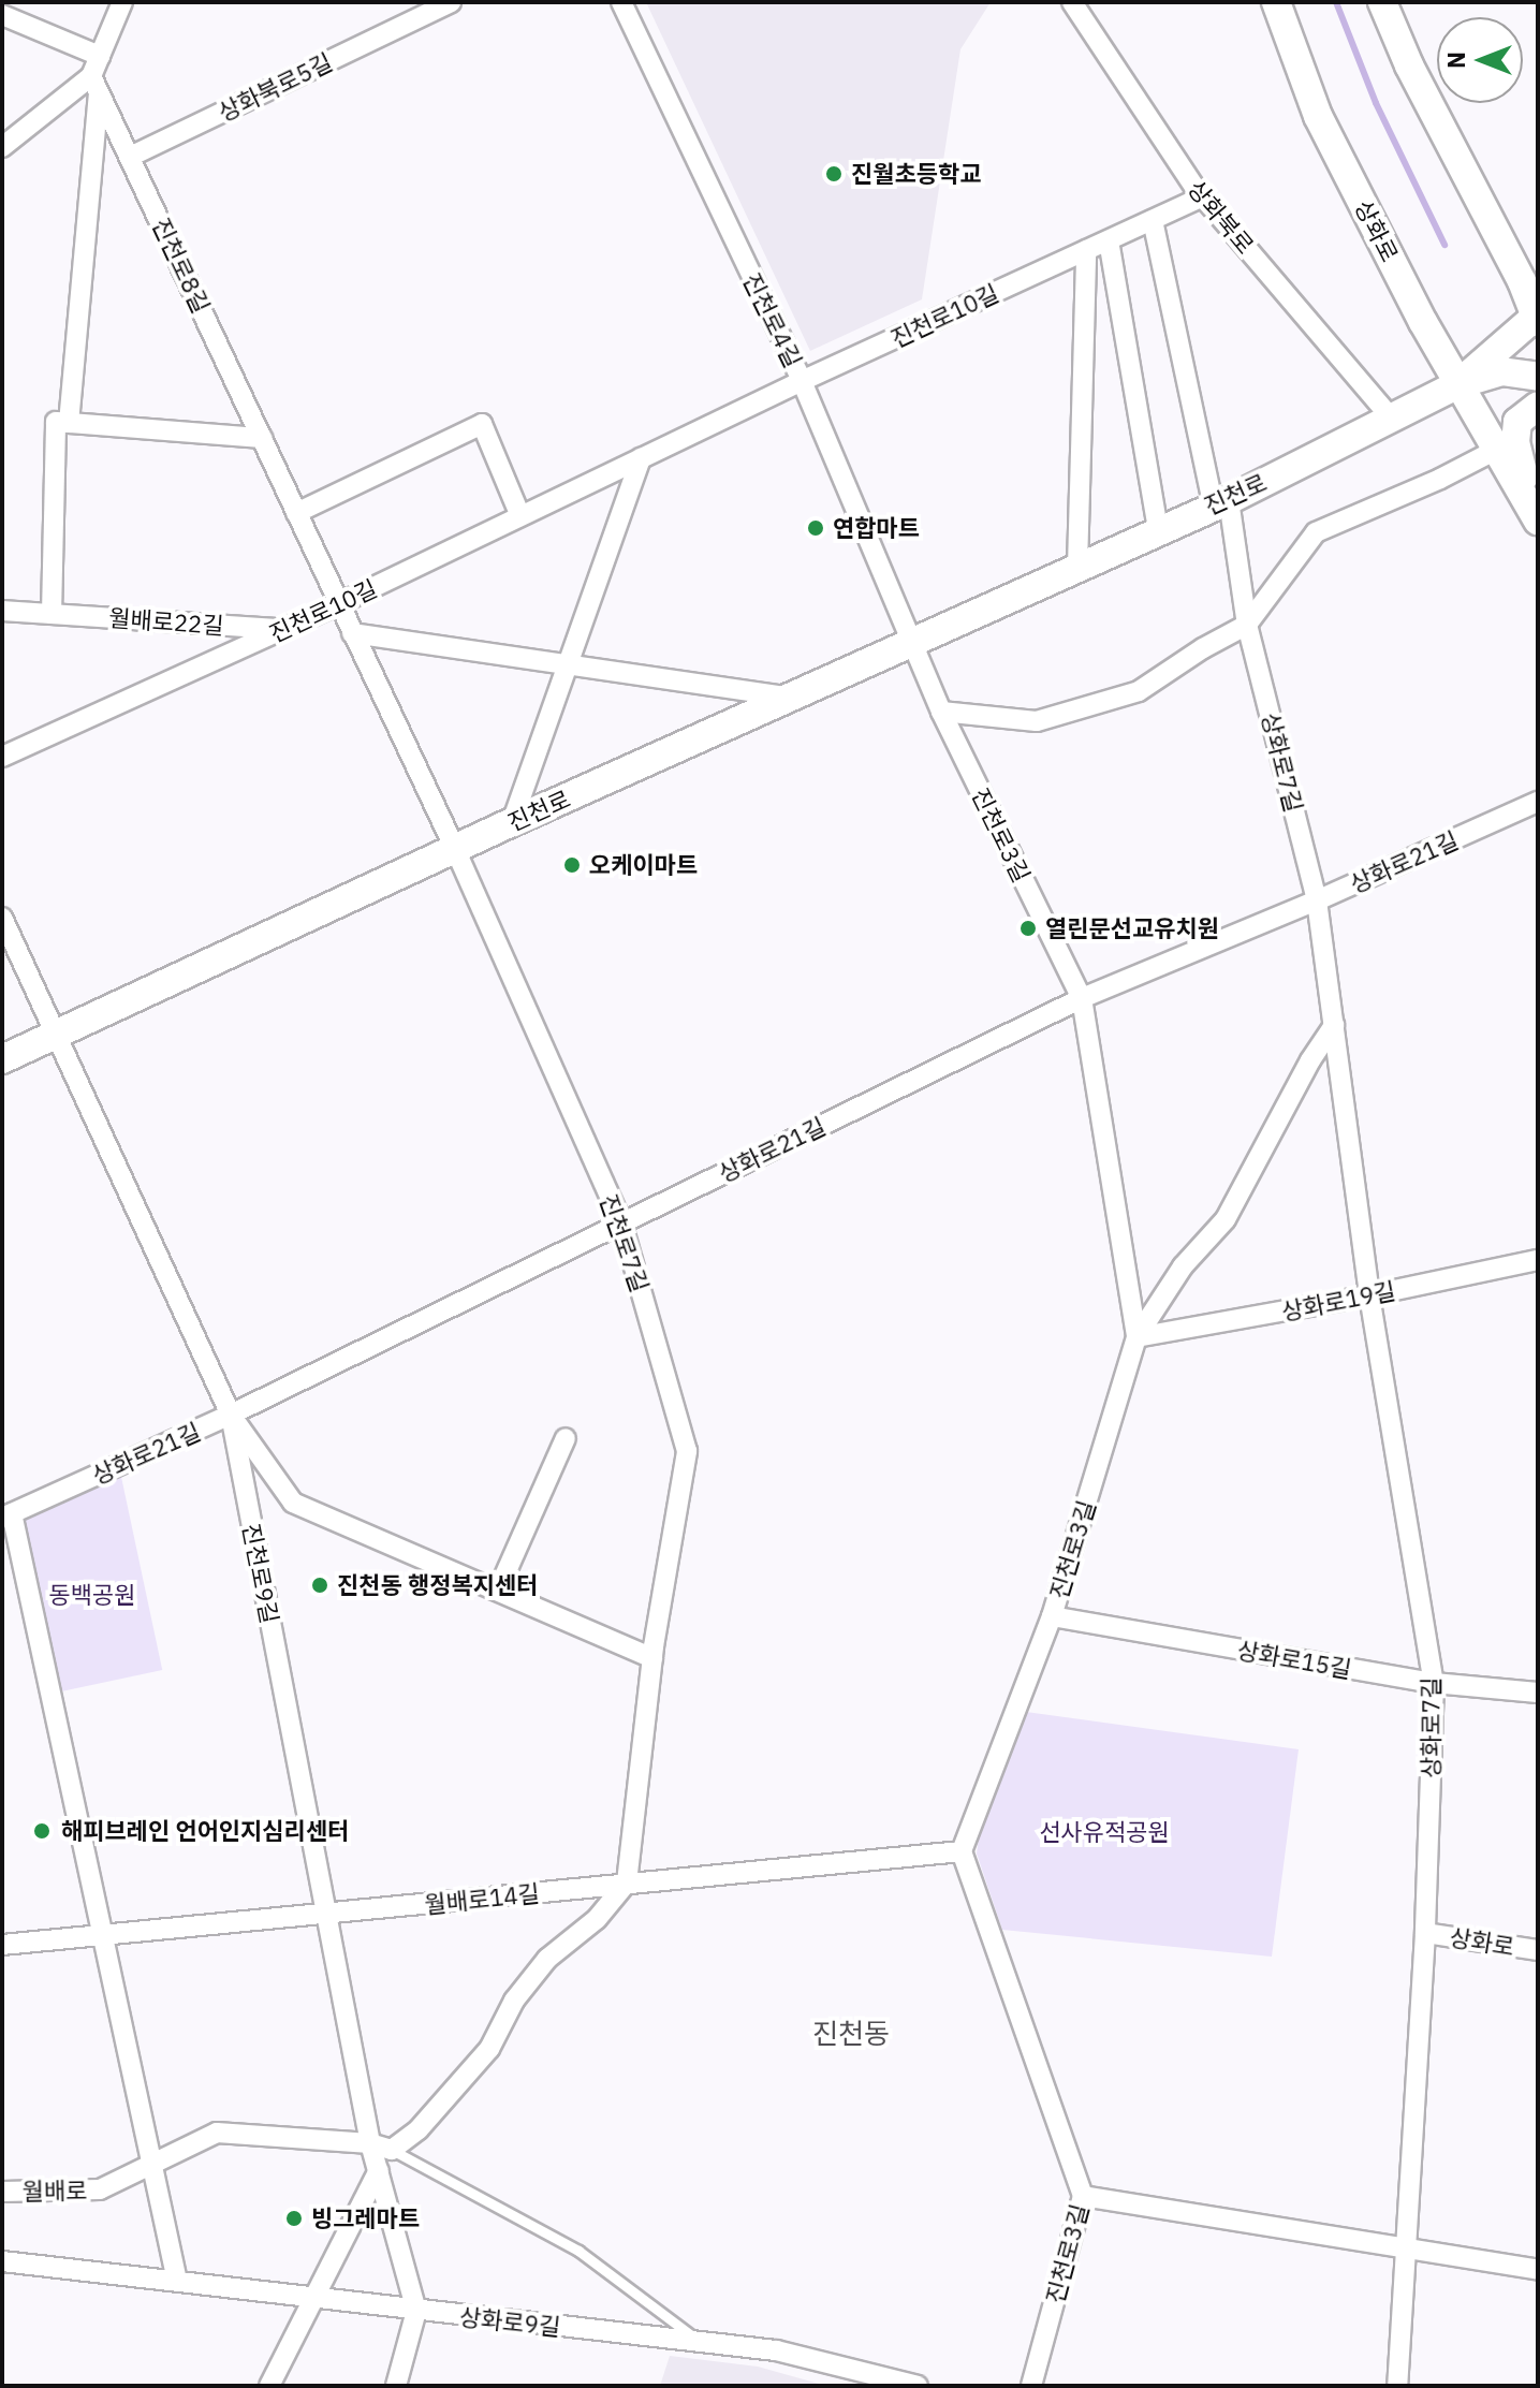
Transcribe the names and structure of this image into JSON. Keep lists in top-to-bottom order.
{
  "streets": {
    "main road": ["상화로", "진천로"],
    "street": [
      "상화북로5길",
      "상화북로",
      "진천로8길",
      "진천로10길",
      "진천로4길",
      "월배로22길",
      "상화로7길",
      "진천로3길",
      "상화로21길",
      "진천로7길",
      "상화로19길",
      "진천로9길",
      "상화로15길",
      "월배로14길",
      "월배로",
      "상화로9길"
    ]
  },
  "crossings": [
    ["상화북로5길", "진천로8길"],
    ["상화북로", "진천로10길"],
    ["상화북로", "진천로"],
    ["상화로", "진천로"],
    ["상화로", "상화로7길"],
    ["진천로8길", "진천로10길"],
    ["진천로8길", "진천로"],
    ["진천로8길", "진천로7길"],
    ["진천로10길", "진천로4길"],
    ["진천로10길", "월배로22길"],
    ["진천로4길", "진천로"],
    ["진천로4길", "진천로3길"],
    ["진천로", "상화로7길"],
    ["진천로", "진천로3길"],
    ["진천로", "진천로7길"],
    ["진천로", "진천로9길"],
    ["상화로7길", "상화로21길"],
    ["상화로7길", "상화로19길"],
    ["상화로7길", "상화로15길"],
    ["진천로3길", "상화로21길"],
    ["진천로3길", "상화로19길"],
    ["진천로3길", "상화로15길"],
    ["진천로3길", "월배로14길"],
    ["상화로21길", "진천로7길"],
    ["상화로21길", "진천로9길"],
    ["상화로21길", "월배로14길"],
    ["진천로7길", "월배로14길"],
    ["진천로9길", "월배로14길"],
    ["진천로9길", "상화로9길"]
  ],
  "districts": ["진천동"],
  "parks": ["동백공원", "선사유적공원"],
  "places": [
    "진월초등학교",
    "연합마트",
    "오케이마트",
    "열린문선교유치원",
    "진천동 행정복지센터",
    "해피브레인 언어인지심리센터",
    "빙그레마트"
  ],
  "north": "left"
}
